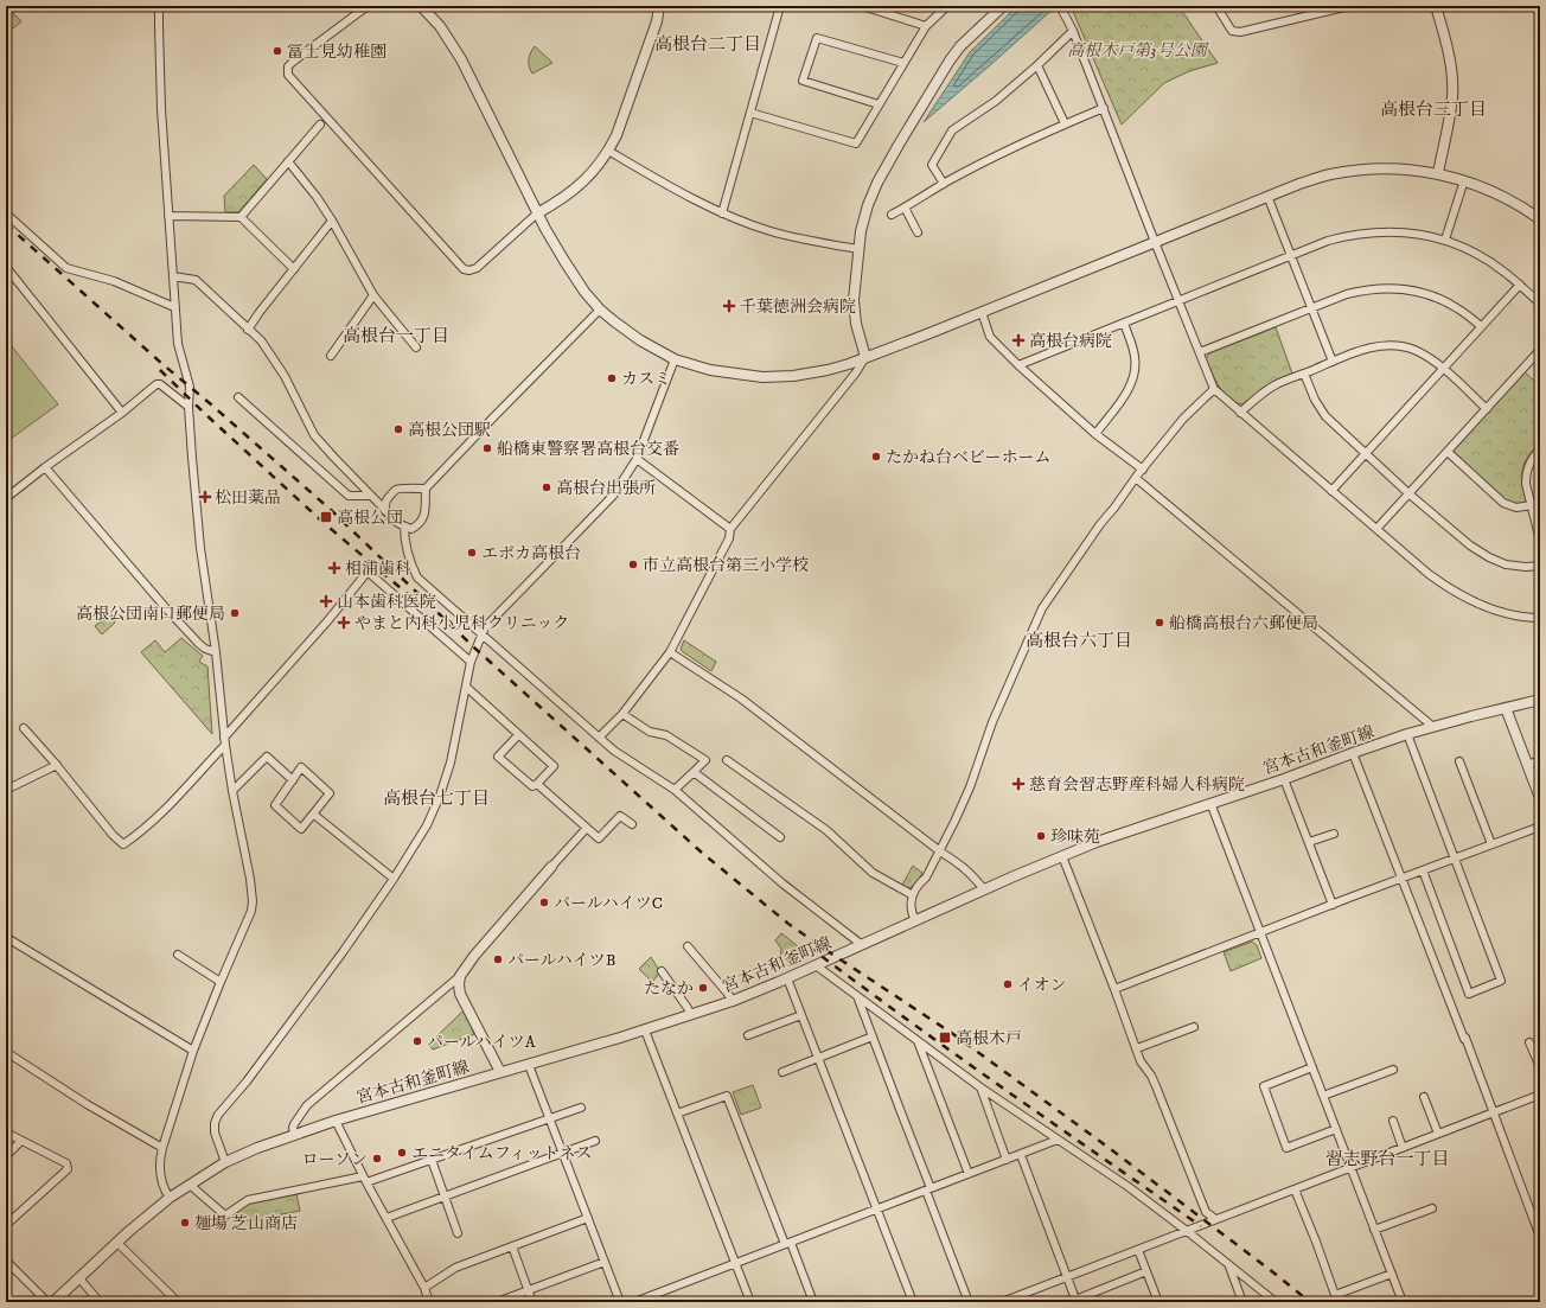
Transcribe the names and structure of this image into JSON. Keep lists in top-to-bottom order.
{
  "streets": {
    "street": ["宮本古和釜町線"]
  },
  "districts": [
    "高根台二丁目",
    "高根台三丁目",
    "高根台一丁目",
    "高根台六丁目",
    "高根台七丁目",
    "習志野台一丁目"
  ],
  "parks": ["高根木戸第3号公園"],
  "places": {
    "other": [
      "冨士見幼稚園",
      "カスミ",
      "高根公団駅",
      "船橋東警察署高根台交番",
      "たかね台ベビーホーム",
      "高根台出張所",
      "エポカ高根台",
      "市立高根台第三小学校",
      "高根公団南口郵便局",
      "船橋高根台六郵便局",
      "珍味苑",
      "パールハイツC",
      "パールハイツB",
      "イオン",
      "たなか",
      "パールハイツA",
      "エニタイムフィットネス",
      "ローソン",
      "麺場 芝山商店"
    ],
    "health": [
      "千葉徳洲会病院",
      "高根台病院",
      "松田薬品",
      "相浦歯科",
      "山本歯科医院",
      "やまと内科小児科クリニック",
      "慈育会習志野産科婦人科病院"
    ],
    "transit": ["高根公団", "高根木戸"]
  }
}
